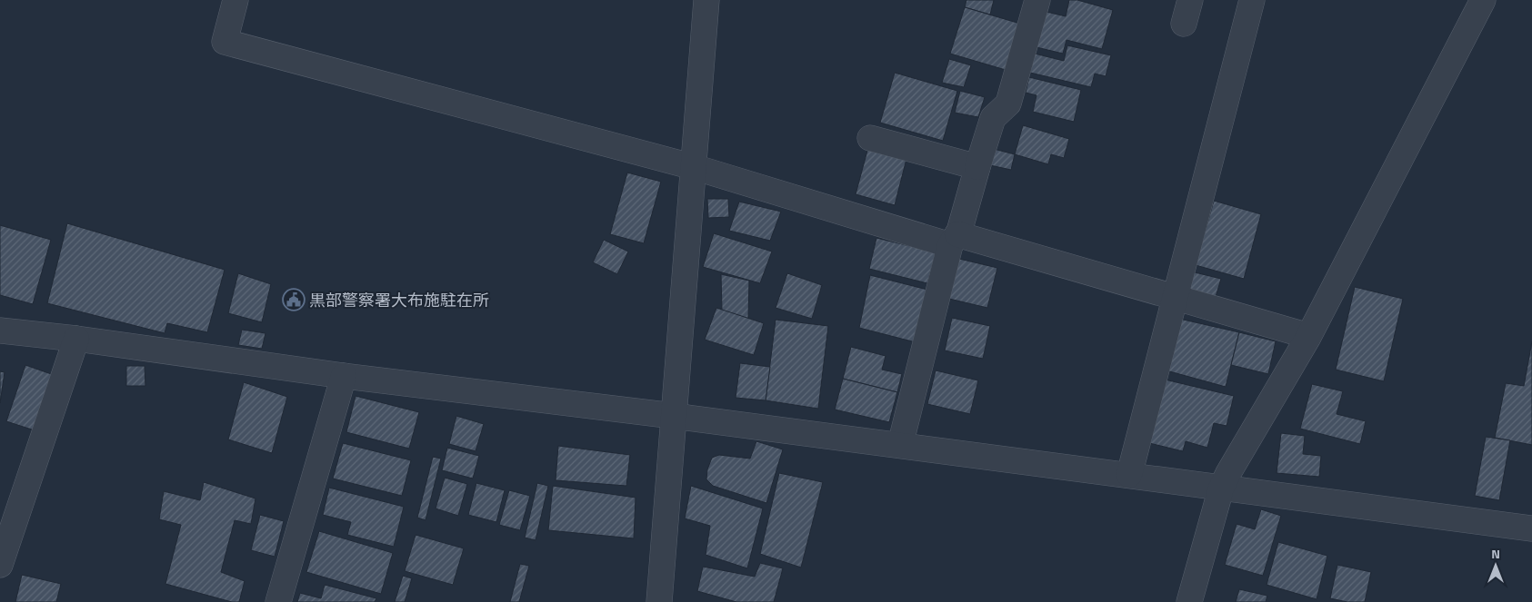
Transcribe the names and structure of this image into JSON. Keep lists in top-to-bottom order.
{
  "places": {
    "public building": ["黒部警察署大布施駐在所"]
  },
  "north": "top"
}
